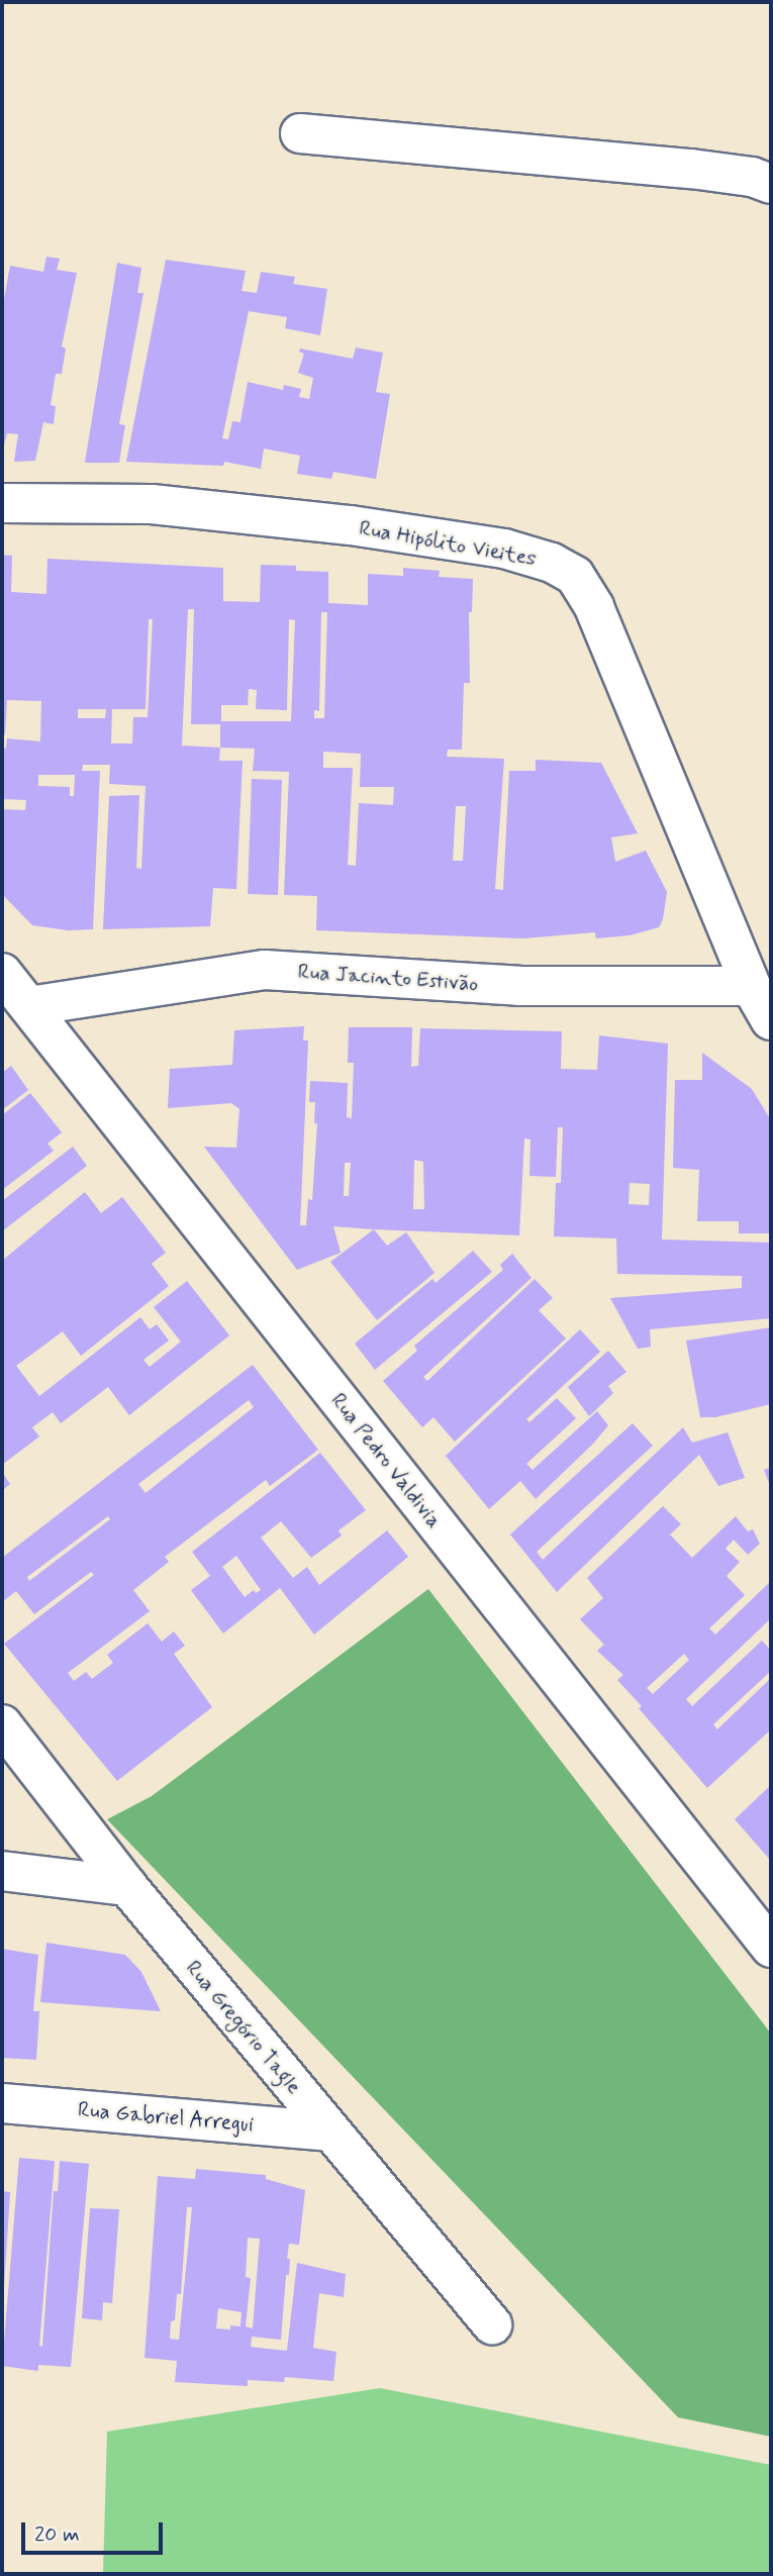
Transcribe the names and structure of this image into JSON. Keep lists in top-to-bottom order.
{
  "streets": {
    "street": [
      "Rua Hipólito Vieites",
      "Rua Jacinto Estivão",
      "Rua Pedro Valdivia",
      "Rua Gregório Tagle",
      "Rua Gabriel Arregui"
    ]
  },
  "crossings": [
    ["Rua Hipólito Vieites", "Rua Jacinto Estivão"],
    ["Rua Jacinto Estivão", "Rua Pedro Valdivia"],
    ["Rua Gregório Tagle", "Rua Gabriel Arregui"]
  ],
  "scale_bar": "20 m"
}
